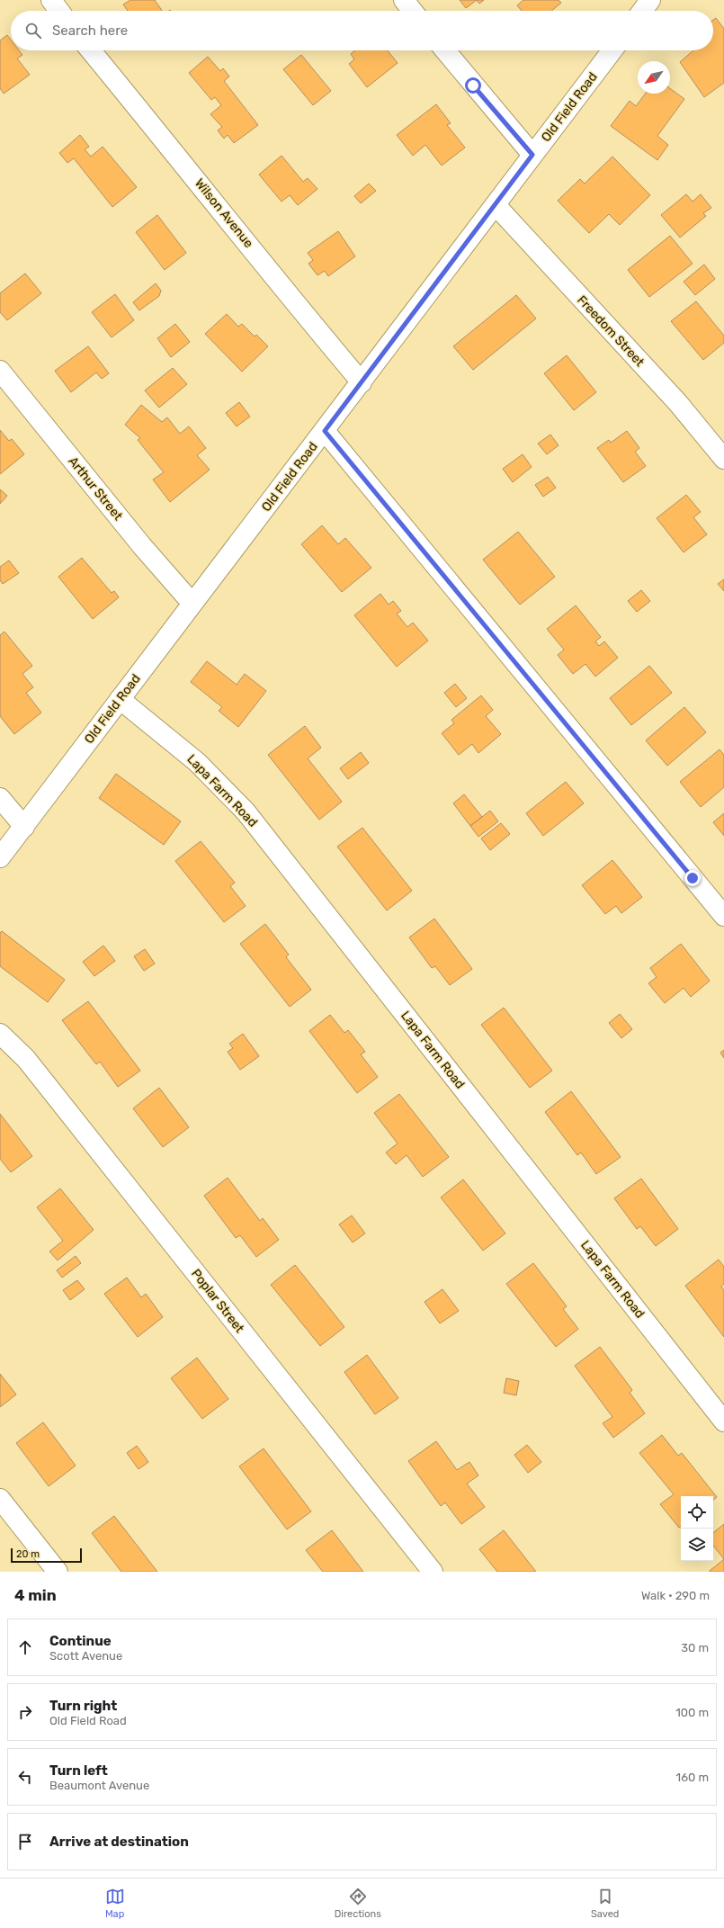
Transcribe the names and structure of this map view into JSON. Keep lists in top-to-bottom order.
{
  "streets": {
    "street": [
      "Old Field Road",
      "Wilson Avenue",
      "Freedom Street",
      "Arthur Street",
      "Lapa Farm Road",
      "Poplar Street"
    ]
  },
  "crossings": [
    ["Old Field Road", "Wilson Avenue"],
    ["Old Field Road", "Freedom Street"],
    ["Old Field Road", "Arthur Street"],
    ["Old Field Road", "Lapa Farm Road"]
  ],
  "scale_bar": "20 m",
  "north": "bottom left",
  "page": {
    "search": "Search here",
    "scale": "20 m",
    "heading": ["4 min", "Walk · 290 m"],
    "list": [
      ["Continue", "Scott Avenue", "30 m"],
      ["Turn right", "Old Field Road", "100 m"],
      ["Turn left", "Beaumont Avenue", "160 m"],
      "Arrive at destination"
    ],
    "nav": ["Map", "Directions", "Saved"]
  }
}
